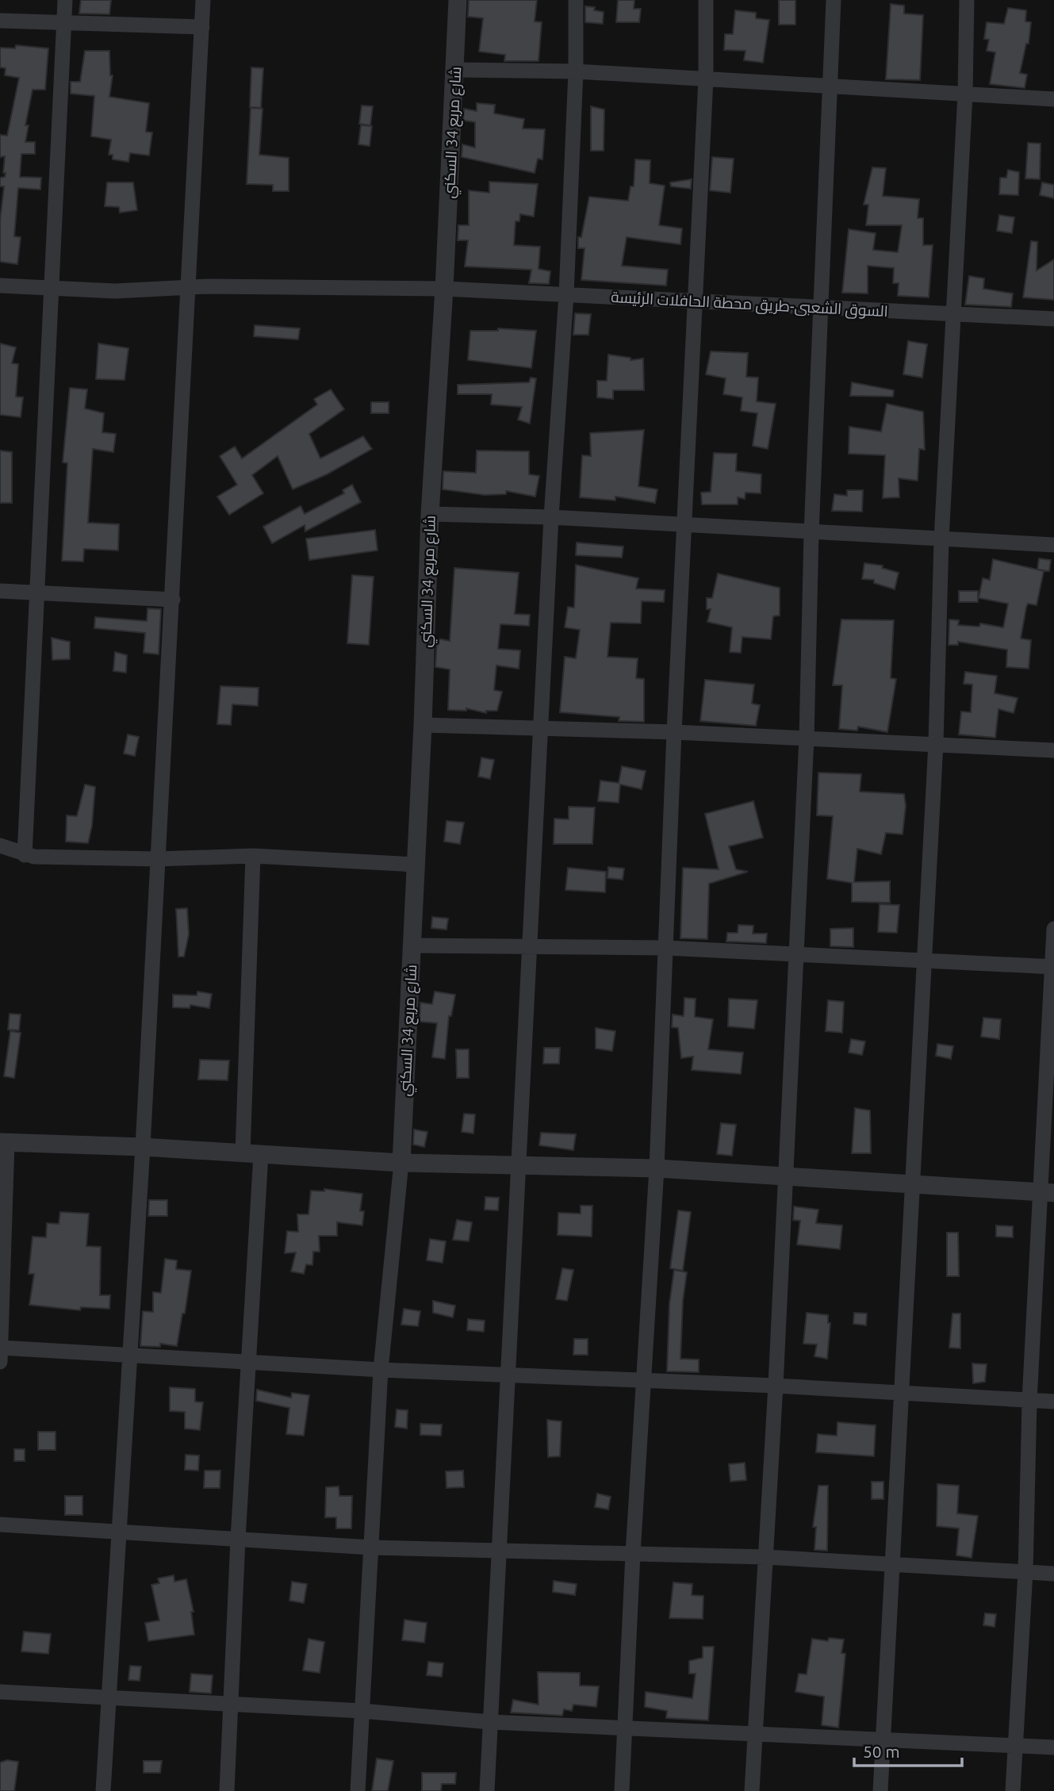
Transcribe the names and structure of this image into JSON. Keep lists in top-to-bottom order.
{
  "streets": {
    "street": ["شارع مربع 34 السكني", "السوق الشعبى-طريق محطة الحافلات الرئيسة"]
  },
  "crossings": [
    ["شارع مربع 34 السكني", "السوق الشعبى-طريق محطة الحافلات الرئيسة"]
  ],
  "scale_bar": "50 m"
}
